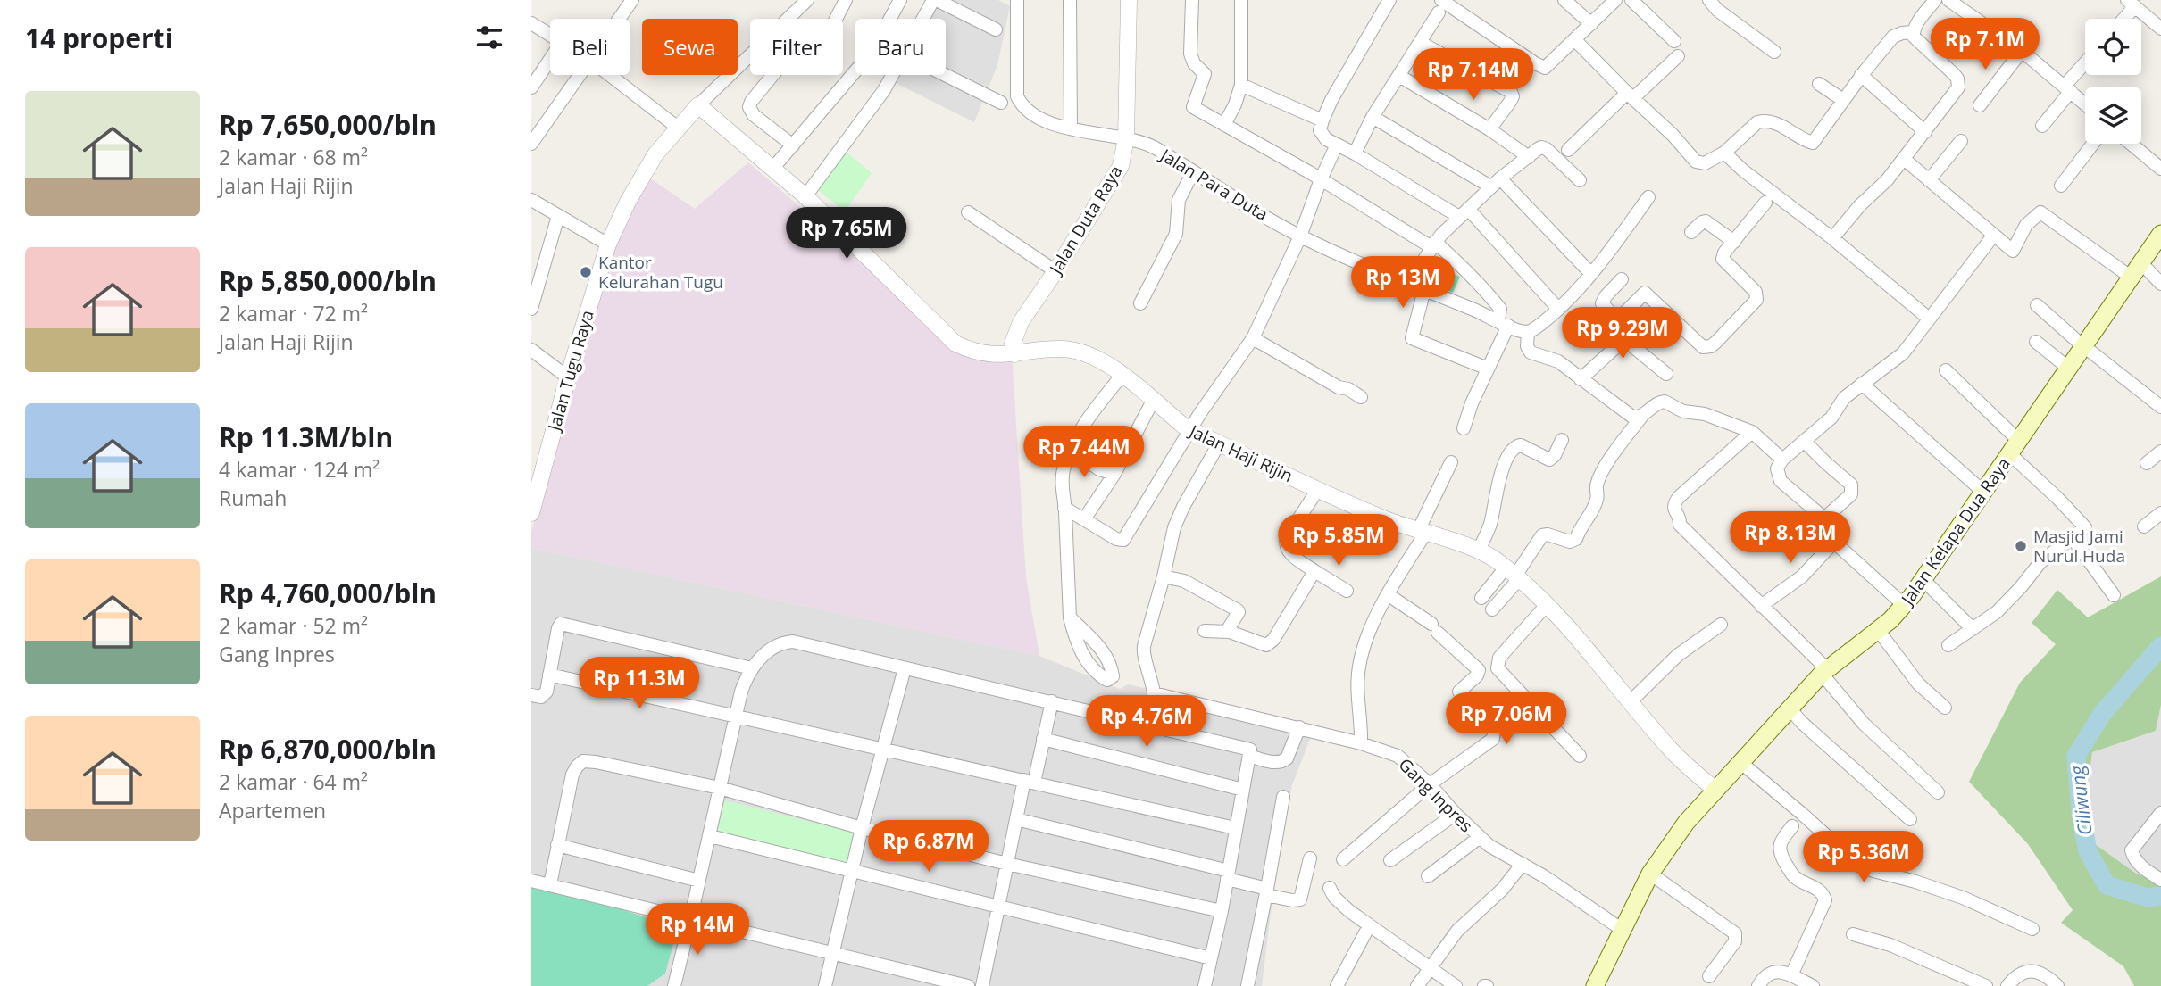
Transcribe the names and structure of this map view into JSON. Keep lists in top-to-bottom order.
{
  "streets": {
    "main road": ["Jalan Kelapa Dua Raya"],
    "street": [
      "Jalan Para Duta",
      "Jalan Duta Raya",
      "Jalan Tugu Raya",
      "Jalan Haji Rijin",
      "Gang Inpres"
    ]
  },
  "crossings": [
    ["Jalan Para Duta", "Jalan Duta Raya"],
    ["Jalan Duta Raya", "Jalan Haji Rijin"],
    ["Jalan Tugu Raya", "Jalan Haji Rijin"],
    ["Jalan Haji Rijin", "Jalan Kelapa Dua Raya"],
    ["Jalan Kelapa Dua Raya", "Gang Inpres"]
  ],
  "water": ["Ciliwung"],
  "places": ["Kantor Kelurahan Tugu", "Masjid Jami Nurul Huda"],
  "page": {
    "heading": "14 properti",
    "price": [
      "Rp 7.1M",
      "Rp 7.14M",
      "Rp 7.65M",
      "Rp 13M",
      "Rp 9.29M",
      "Rp 7.44M",
      "Rp 8.13M",
      "Rp 5.85M",
      "Rp 11.3M",
      "Rp 7.06M",
      "Rp 4.76M",
      "Rp 6.87M",
      "Rp 5.36M",
      "Rp 14M"
    ],
    "chip": [
      "Beli",
      "Sewa",
      "Filter",
      "Baru"
    ],
    "list": [
      {
        "name": "Rp 7,650,000/bln",
        "note": "2 kamar · 68 m² · Jalan Haji Rijin"
      },
      {
        "name": "Rp 5,850,000/bln",
        "note": "2 kamar · 72 m² · Jalan Haji Rijin"
      },
      {
        "name": "Rp 11.3M/bln",
        "note": "4 kamar · 124 m² · Rumah"
      },
      {
        "name": "Rp 4,760,000/bln",
        "note": "2 kamar · 52 m² · Gang Inpres"
      },
      {
        "name": "Rp 6,870,000/bln",
        "note": "2 kamar · 64 m² · Apartemen"
      }
    ]
  }
}
